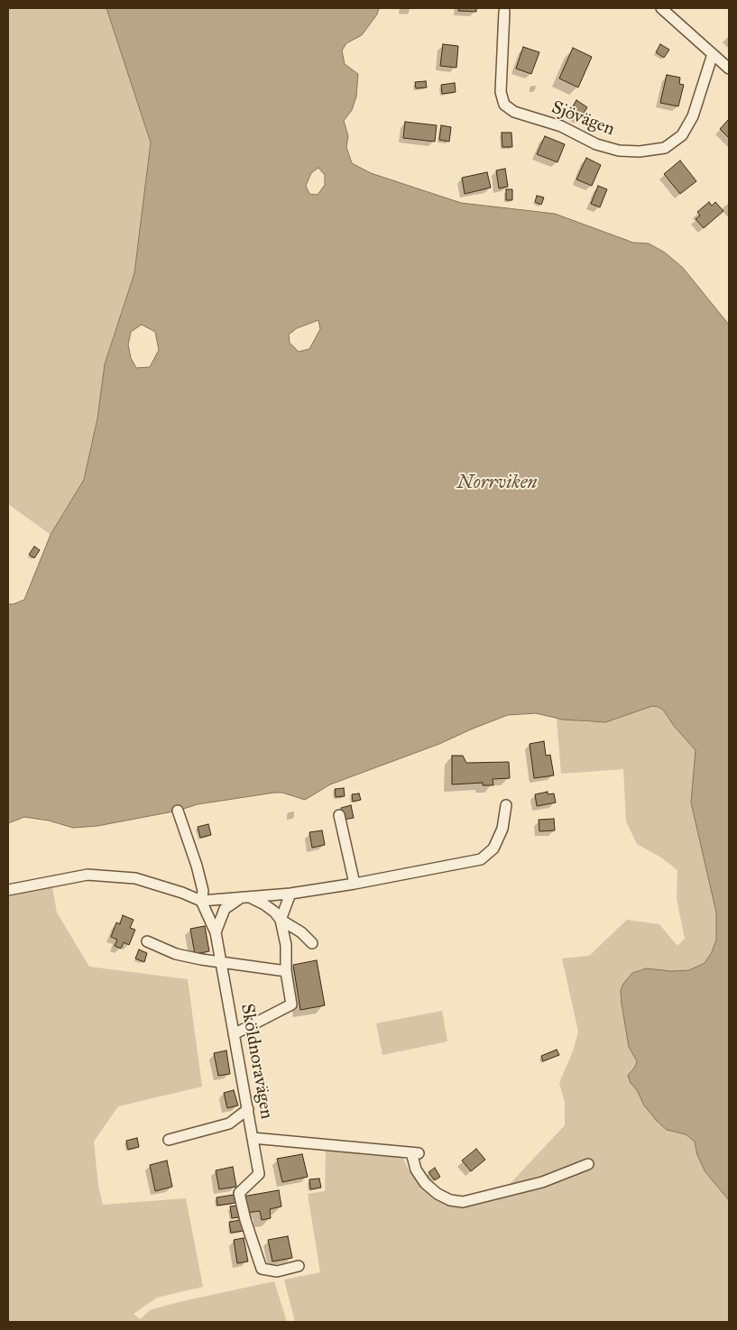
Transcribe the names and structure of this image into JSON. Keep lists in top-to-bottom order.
{
  "streets": {
    "street": ["Sjövägen", "Sköldnoravägen"]
  },
  "water": ["Norrviken"]
}
